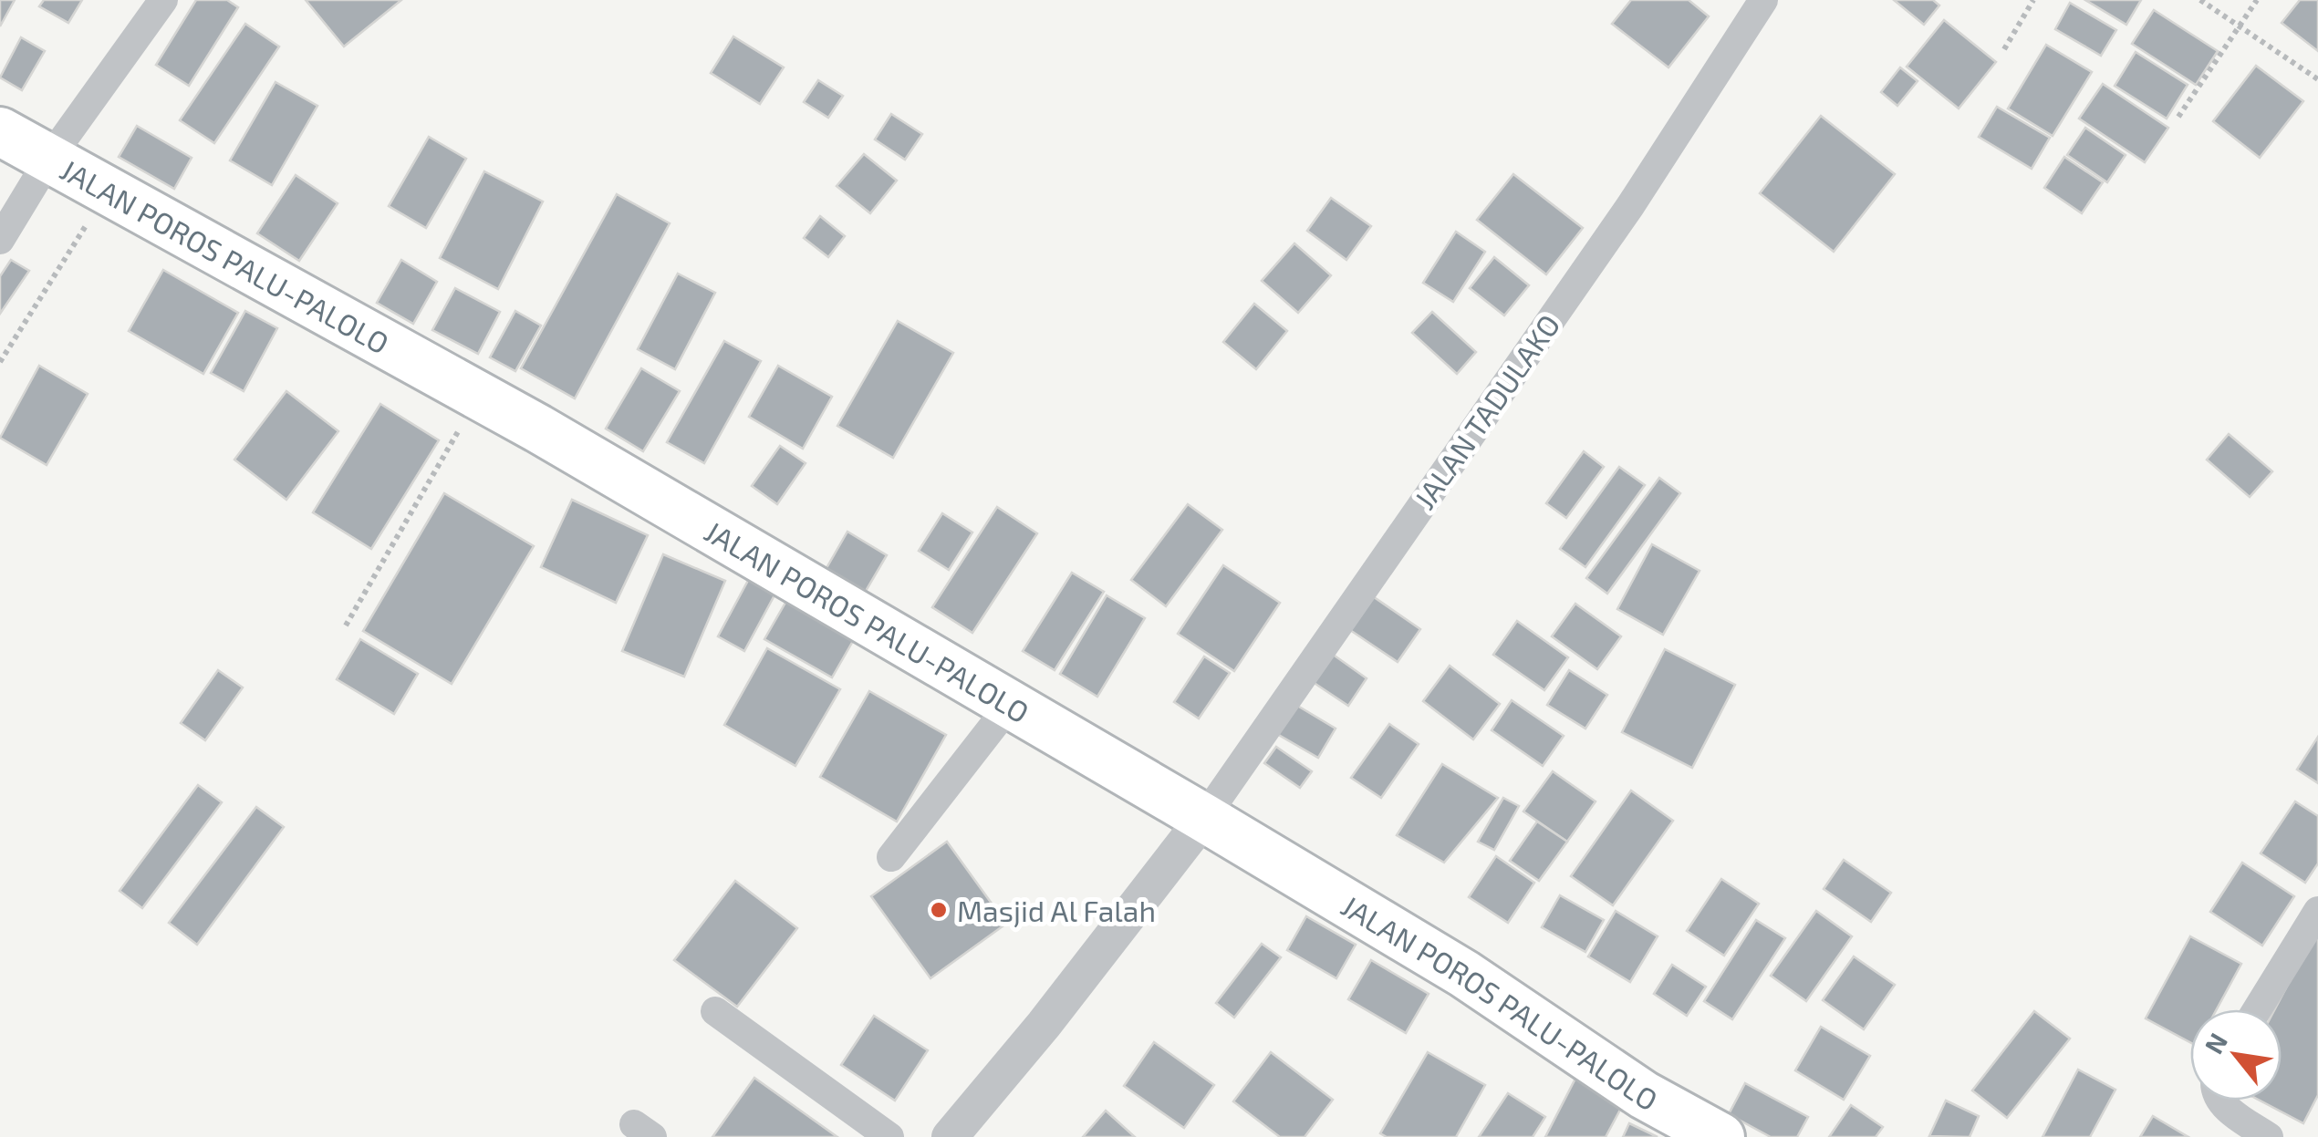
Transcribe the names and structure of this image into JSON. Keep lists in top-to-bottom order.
{
  "streets": {
    "main road": ["JALAN POROS PALU-PALOLO"],
    "street": ["JALAN TADULAKO"]
  },
  "crossings": [
    ["JALAN POROS PALU-PALOLO", "JALAN TADULAKO"]
  ],
  "places": ["Masjid Al Falah"],
  "north": "top left"
}
